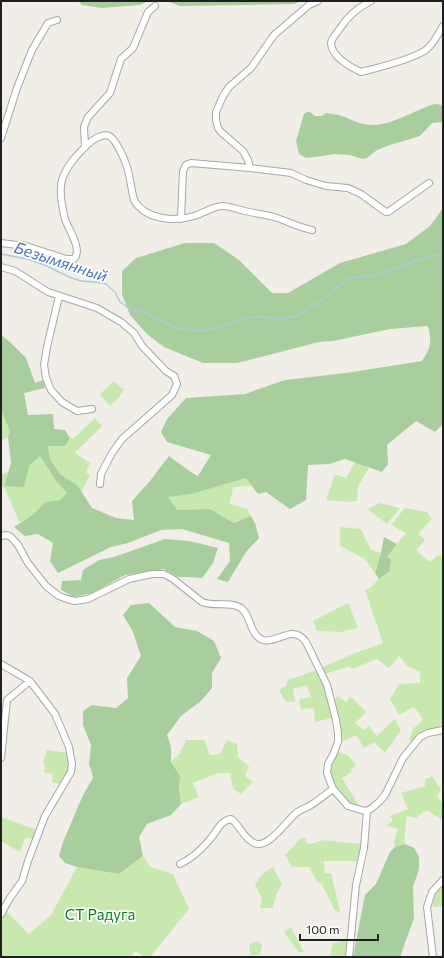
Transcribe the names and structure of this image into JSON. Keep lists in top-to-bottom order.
{
  "water": ["Безымянный"],
  "parks": ["СТ Радуга"],
  "scale_bar": "100 m"
}
